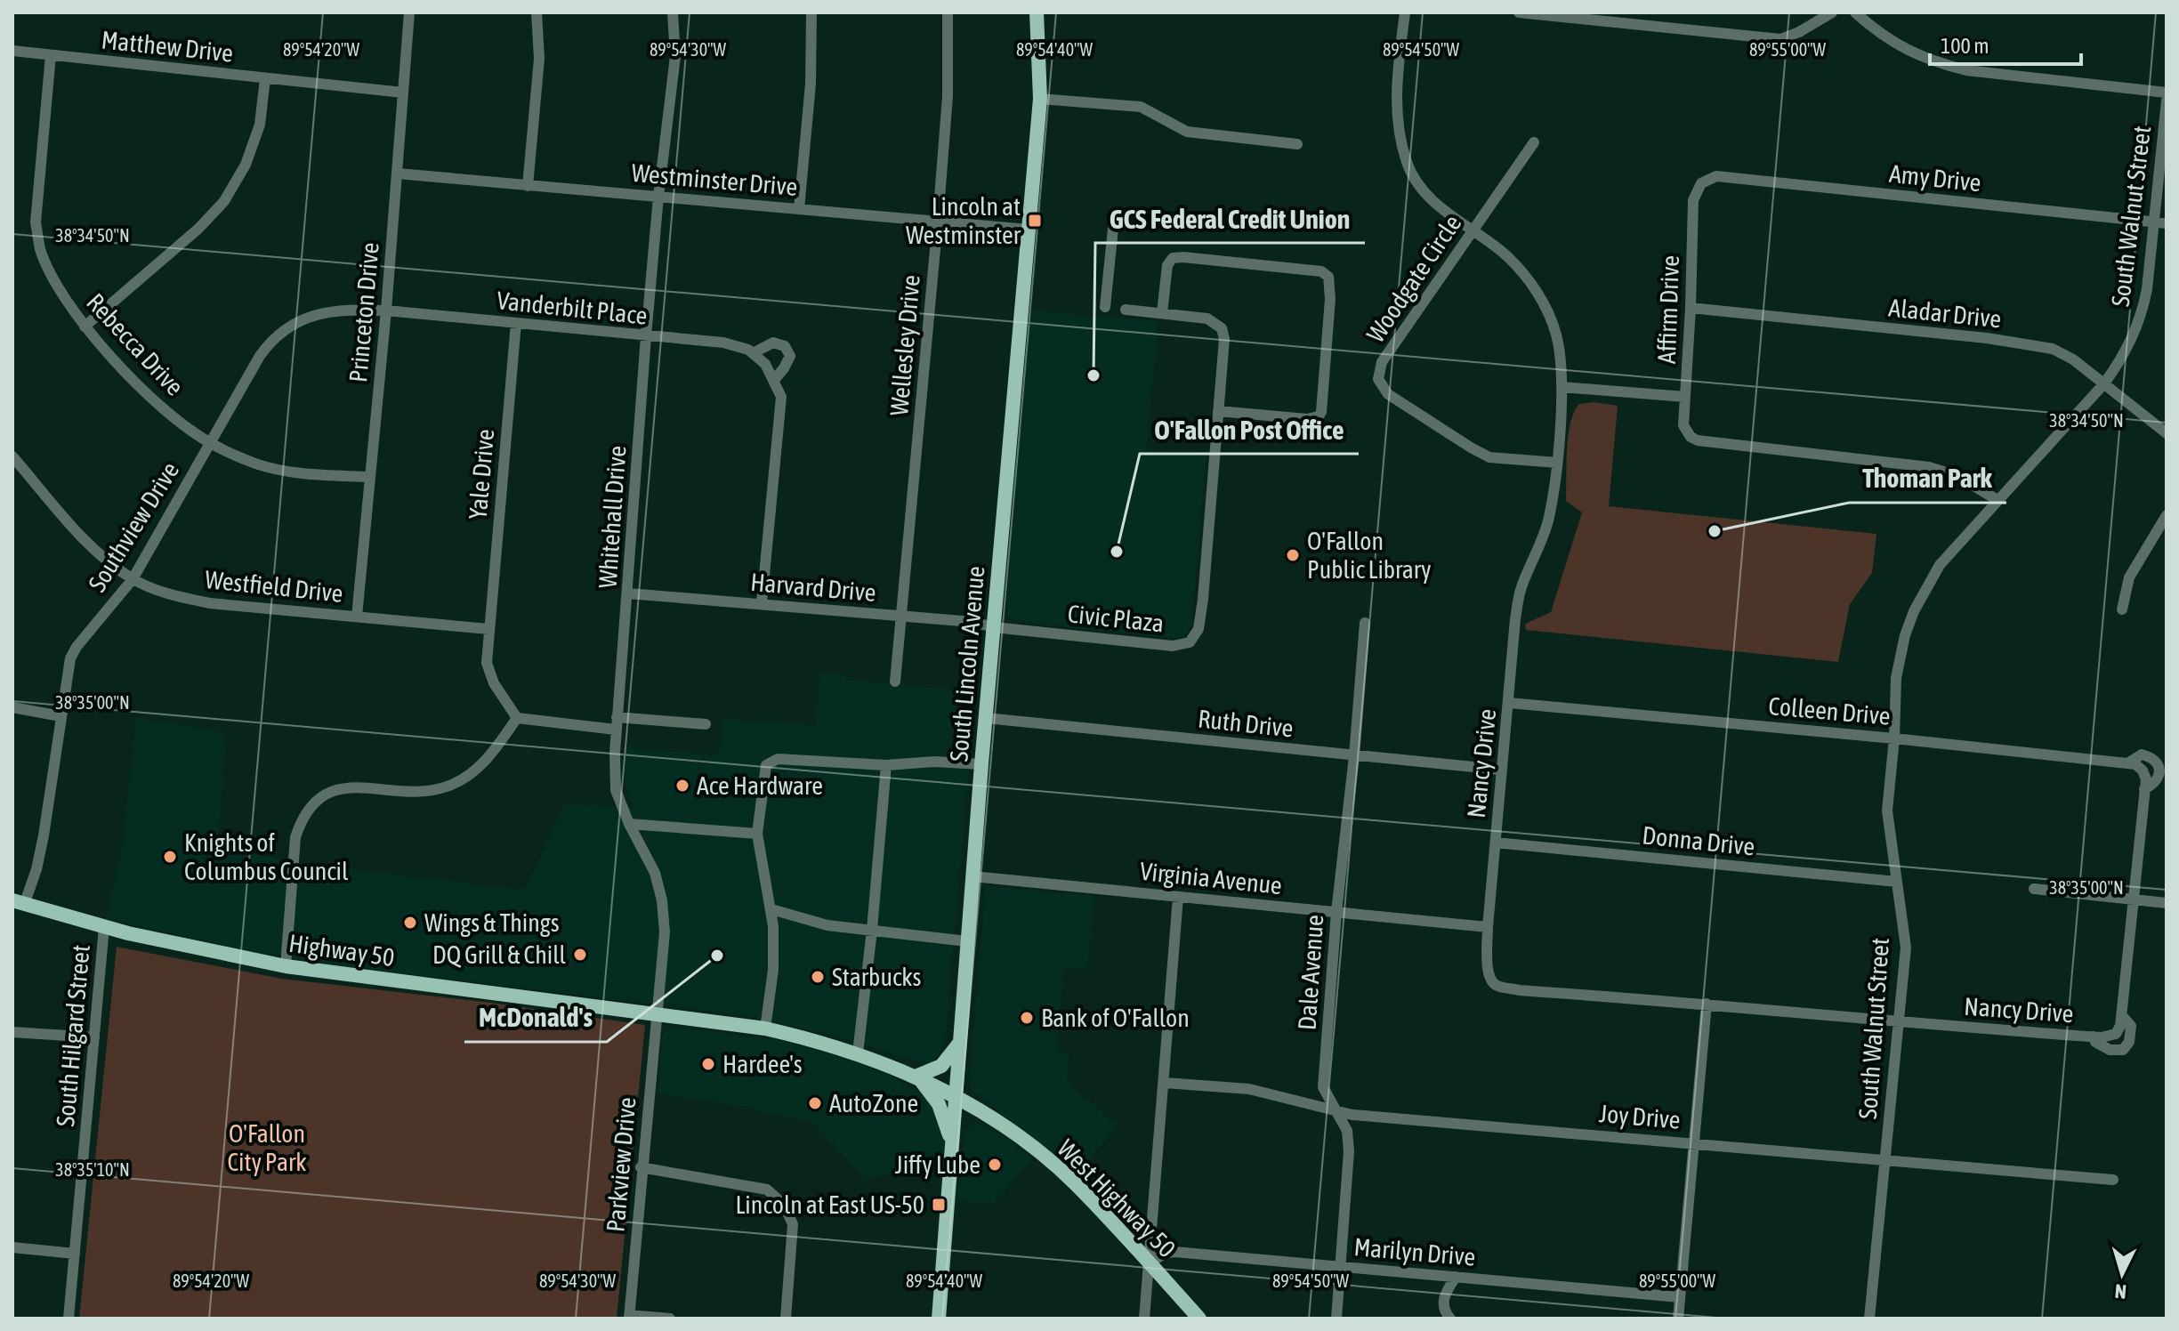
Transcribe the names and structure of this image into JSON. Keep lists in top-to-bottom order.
{
  "streets": {
    "main road": ["South Lincoln Avenue", "Highway 50", "West Highway 50"],
    "street": [
      "Matthew Drive",
      "Amy Drive",
      "Westminster Drive",
      "South Walnut Street",
      "Woodgate Circle",
      "Vanderbilt Place",
      "Affirm Drive",
      "Princeton Drive",
      "Aladar Drive",
      "Rebecca Drive",
      "Wellesley Drive",
      "Yale Drive",
      "Whitehall Drive",
      "Southview Drive",
      "Westfield Drive",
      "Harvard Drive",
      "Civic Plaza",
      "Colleen Drive",
      "Ruth Drive",
      "Nancy Drive",
      "Donna Drive",
      "Virginia Avenue",
      "Dale Avenue",
      "South Hilgard Street",
      "Joy Drive",
      "Parkview Drive",
      "Marilyn Drive"
    ]
  },
  "crossings": [
    ["Matthew Drive", "Princeton Drive"],
    ["Matthew Drive", "Rebecca Drive"],
    ["Amy Drive", "South Walnut Street"],
    ["Amy Drive", "Affirm Drive"],
    ["Westminster Drive", "Princeton Drive"],
    ["Westminster Drive", "Wellesley Drive"],
    ["Westminster Drive", "Whitehall Drive"],
    ["Westminster Drive", "South Lincoln Avenue"],
    ["South Walnut Street", "Affirm Drive"],
    ["South Walnut Street", "Aladar Drive"],
    ["South Walnut Street", "Colleen Drive"],
    ["South Walnut Street", "Nancy Drive"],
    ["South Walnut Street", "Donna Drive"],
    ["South Walnut Street", "Joy Drive"],
    ["Woodgate Circle", "Nancy Drive"],
    ["Vanderbilt Place", "Princeton Drive"],
    ["Vanderbilt Place", "Yale Drive"],
    ["Vanderbilt Place", "Whitehall Drive"],
    ["Vanderbilt Place", "Southview Drive"],
    ["Affirm Drive", "Aladar Drive"],
    ["Princeton Drive", "Rebecca Drive"],
    ["Princeton Drive", "Southview Drive"],
    ["Princeton Drive", "Westfield Drive"],
    ["Rebecca Drive", "Southview Drive"],
    ["Wellesley Drive", "Harvard Drive"],
    ["Yale Drive", "Westfield Drive"],
    ["Whitehall Drive", "Harvard Drive"],
    ["Whitehall Drive", "Highway 50"],
    ["Whitehall Drive", "Parkview Drive"],
    ["Southview Drive", "Westfield Drive"],
    ["Southview Drive", "Highway 50"],
    ["Harvard Drive", "Civic Plaza"],
    ["Harvard Drive", "South Lincoln Avenue"],
    ["Civic Plaza", "South Lincoln Avenue"],
    ["South Lincoln Avenue", "Ruth Drive"],
    ["South Lincoln Avenue", "Virginia Avenue"],
    ["South Lincoln Avenue", "Highway 50"],
    ["South Lincoln Avenue", "West Highway 50"],
    ["Colleen Drive", "Nancy Drive"],
    ["Ruth Drive", "Nancy Drive"],
    ["Ruth Drive", "Dale Avenue"],
    ["Nancy Drive", "Donna Drive"],
    ["Nancy Drive", "Virginia Avenue"],
    ["Virginia Avenue", "Dale Avenue"],
    ["Highway 50", "South Hilgard Street"],
    ["Highway 50", "Parkview Drive"],
    ["Highway 50", "West Highway 50"],
    ["Dale Avenue", "Joy Drive"],
    ["Dale Avenue", "Marilyn Drive"],
    ["West Highway 50", "Marilyn Drive"]
  ],
  "parks": ["O'Fallon City Park"],
  "places": {
    "transit": ["Lincoln at Westminster", "Lincoln at East US-50"],
    "other": [
      "GCS Federal Credit Union",
      "Thoman Park",
      "O'Fallon Post Office",
      "O'Fallon Public Library",
      "Ace Hardware",
      "Knights of Columbus Council",
      "Wings & Things",
      "DQ Grill & Chill",
      "McDonald's",
      "Starbucks",
      "Bank of O'Fallon",
      "Hardee's",
      "AutoZone",
      "Jiffy Lube"
    ]
  },
  "scale_bar": "100 m",
  "north": "bottom",
  "coordinates": [
    "89°54'20\"W",
    "89°54'30\"W",
    "89°54'40\"W",
    "89°54'50\"W",
    "89°55'00\"W",
    "38°34'50\"N",
    "38°35'00\"N",
    "38°35'10\"N"
  ]
}
